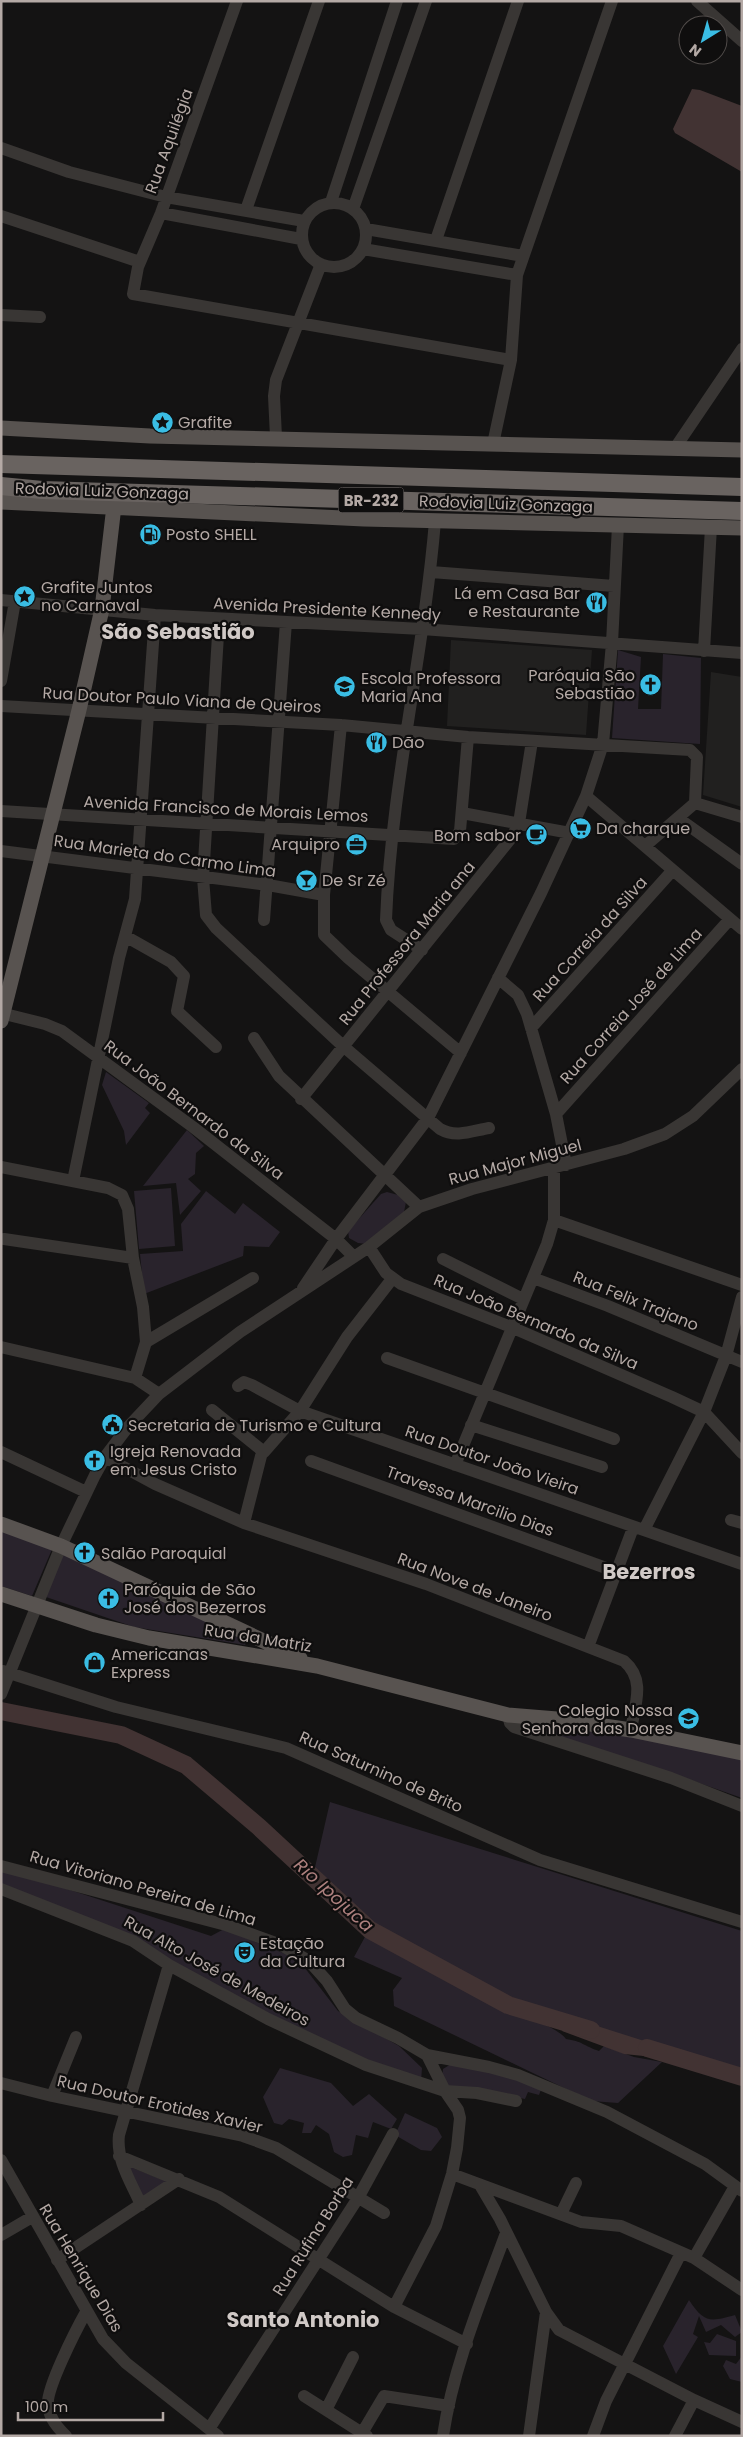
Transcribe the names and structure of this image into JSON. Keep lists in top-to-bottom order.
{
  "streets": {
    "highway": ["Rodovia Luiz Gonzaga", "BR-232"],
    "main road": ["Rua da Matriz"],
    "street": [
      "Rua Aquilégia",
      "Avenida Presidente Kennedy",
      "Rua Doutor Paulo Viana de Queiros",
      "Avenida Francisco de Morais Lemos",
      "Rua Marieta do Carmo Lima",
      "Rua Correia da Silva",
      "Rua Professora Maria ana",
      "Rua Correia José de Lima",
      "Rua João Bernardo da Silva",
      "Rua Major Miguel",
      "Rua Felix Trajano",
      "Rua Doutor João Vieira",
      "Travessa Marcilio Dias",
      "Rua Nove de Janeiro",
      "Rua Saturnino de Brito",
      "Rua Vitoriano Pereira de Lima",
      "Rua Alto José de Medeiros",
      "Rua Doutor Erotides Xavier",
      "Rua Rufina Borba",
      "Rua Henrique Dias"
    ]
  },
  "crossings": [
    ["Rua Doutor Paulo Viana de Queiros", "Rua Professora Maria ana"],
    ["Rua João Bernardo da Silva", "Rua Major Miguel"],
    ["Rua Major Miguel", "Rua Nove de Janeiro"],
    ["Rua Major Miguel", "Rua da Matriz"],
    ["Rua Major Miguel", "Rua Saturnino de Brito"],
    ["Rua Doutor Erotides Xavier", "Rua Rufina Borba"],
    ["Rua Rufina Borba", "Rua Henrique Dias"]
  ],
  "districts": ["São Sebastião", "Bezerros", "Santo Antonio"],
  "water": ["Rio Ipojuca"],
  "places": {
    "place": ["Grafite", "Grafite Juntos no Carnaval"],
    "fuel station": ["Posto SHELL"],
    "restaurant": ["Lá em Casa Bar e Restaurante", "Dão"],
    "church": [
      "Paróquia São Sebastião",
      "Igreja Renovada em Jesus Cristo",
      "Salão Paroquial",
      "Paróquia de São José dos Bezerros"
    ],
    "school or university": ["Escola Professora Maria Ana", "Colegio Nossa Senhora das Dores"],
    "supermarket": ["Da charque"],
    "cafe": ["Bom sabor"],
    "office": ["Arquipro"],
    "bar": ["De Sr Zé"],
    "public building": ["Secretaria de Turismo e Cultura"],
    "shop": ["Americanas Express"],
    "theatre": ["Estação da Cultura"]
  },
  "scale_bar": "100 m",
  "north": "bottom left"
}
